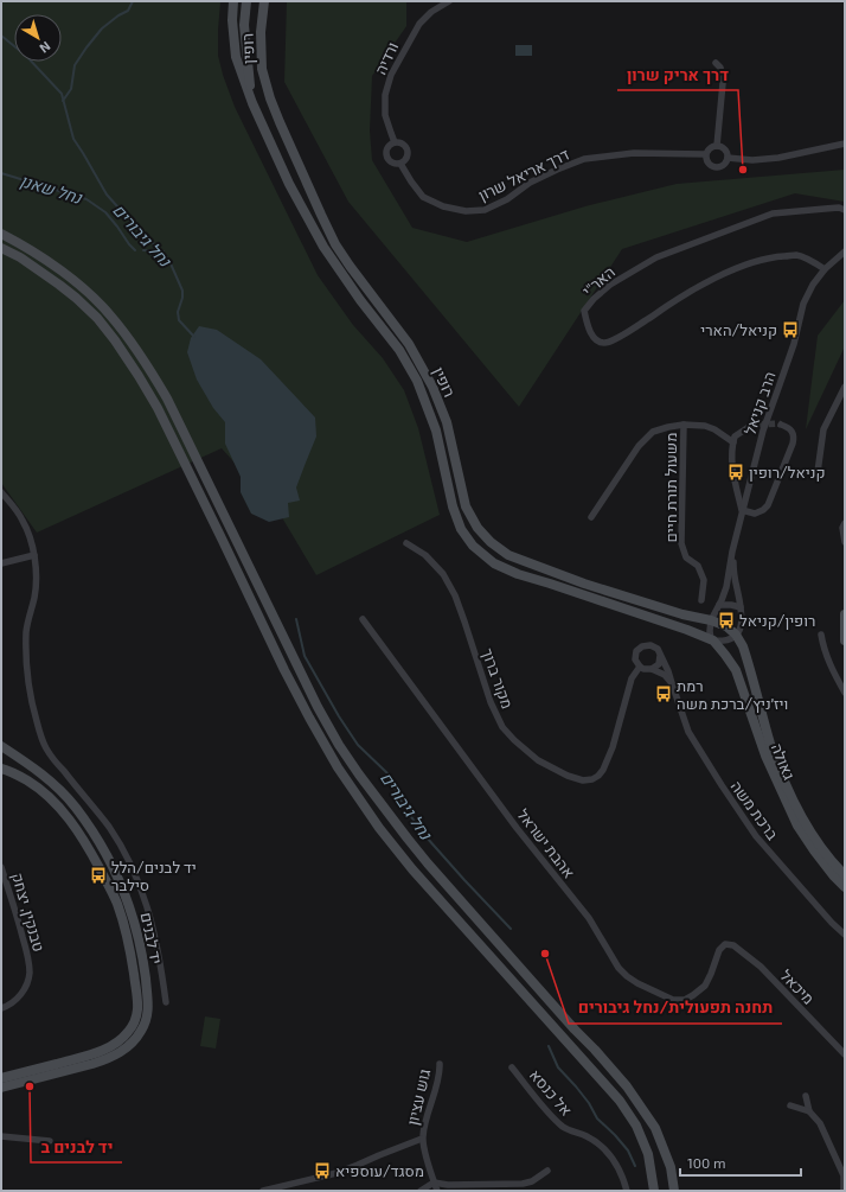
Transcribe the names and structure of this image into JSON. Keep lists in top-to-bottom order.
{
  "streets": {
    "street": [
      "רופין",
      "ורדיה",
      "דרך אריאל שרון",
      "האר\"י",
      "הרב קניאל",
      "משעול תורת חיים",
      "מקור ברוך",
      "גאולה",
      "ברכת משה",
      "אהבת ישראל",
      "טבנקין, יצחק",
      "יד לבנים",
      "מיכאל",
      "אל כנסא",
      "גוש עציון"
    ]
  },
  "crossings": [
    ["רופין", "הרב קניאל"],
    ["רופין", "גאולה"],
    ["ורדיה", "דרך אריאל שרון"],
    ["האר\"י", "הרב קניאל"],
    ["הרב קניאל", "גאולה"],
    ["מקור ברוך", "ברכת משה"],
    ["אהבת ישראל", "מיכאל"]
  ],
  "water": ["נחל שאנן", "נחל גיבורים"],
  "places": {
    "other": ["דרך אריק שרון", "תחנה תפעולית/נחל גיבורים", "יד לבנים ב"],
    "bus stop": [
      "קניאל/הארי",
      "קניאל/רופין",
      "רופין/קניאל",
      "רמת ויז׳ניץ/ברכת משה",
      "יד לבנים/הלל סילבר",
      "מסגד/עוספיא"
    ]
  },
  "scale_bar": "100 m",
  "north": "bottom right"
}
